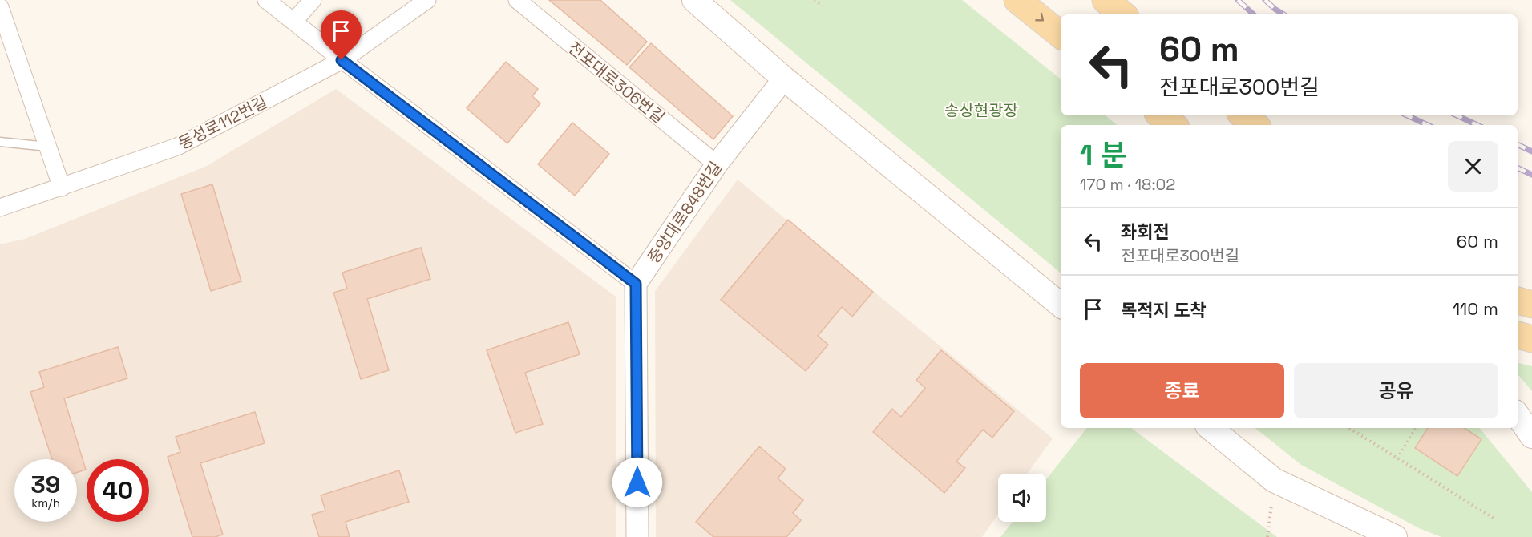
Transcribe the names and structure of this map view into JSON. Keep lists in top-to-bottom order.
{
  "streets": {
    "street": ["전포대로306번길", "동성로112번길", "중앙대로848번길"]
  },
  "crossings": [
    ["전포대로306번길", "중앙대로848번길"]
  ],
  "parks": ["송상현광장"],
  "page": {
    "turn": ["60 m", "전포대로300번길"],
    "heading": ["1 분", "170 m · 18:02"],
    "list": [
      {
        "name": "좌회전",
        "note": "전포대로300번길",
        "value": "60 m"
      },
      {
        "name": "목적지 도착",
        "value": "110 m"
      }
    ],
    "buttons": ["종료", "공유"],
    "speed": "39 km/h",
    "limit": "40"
  }
}
